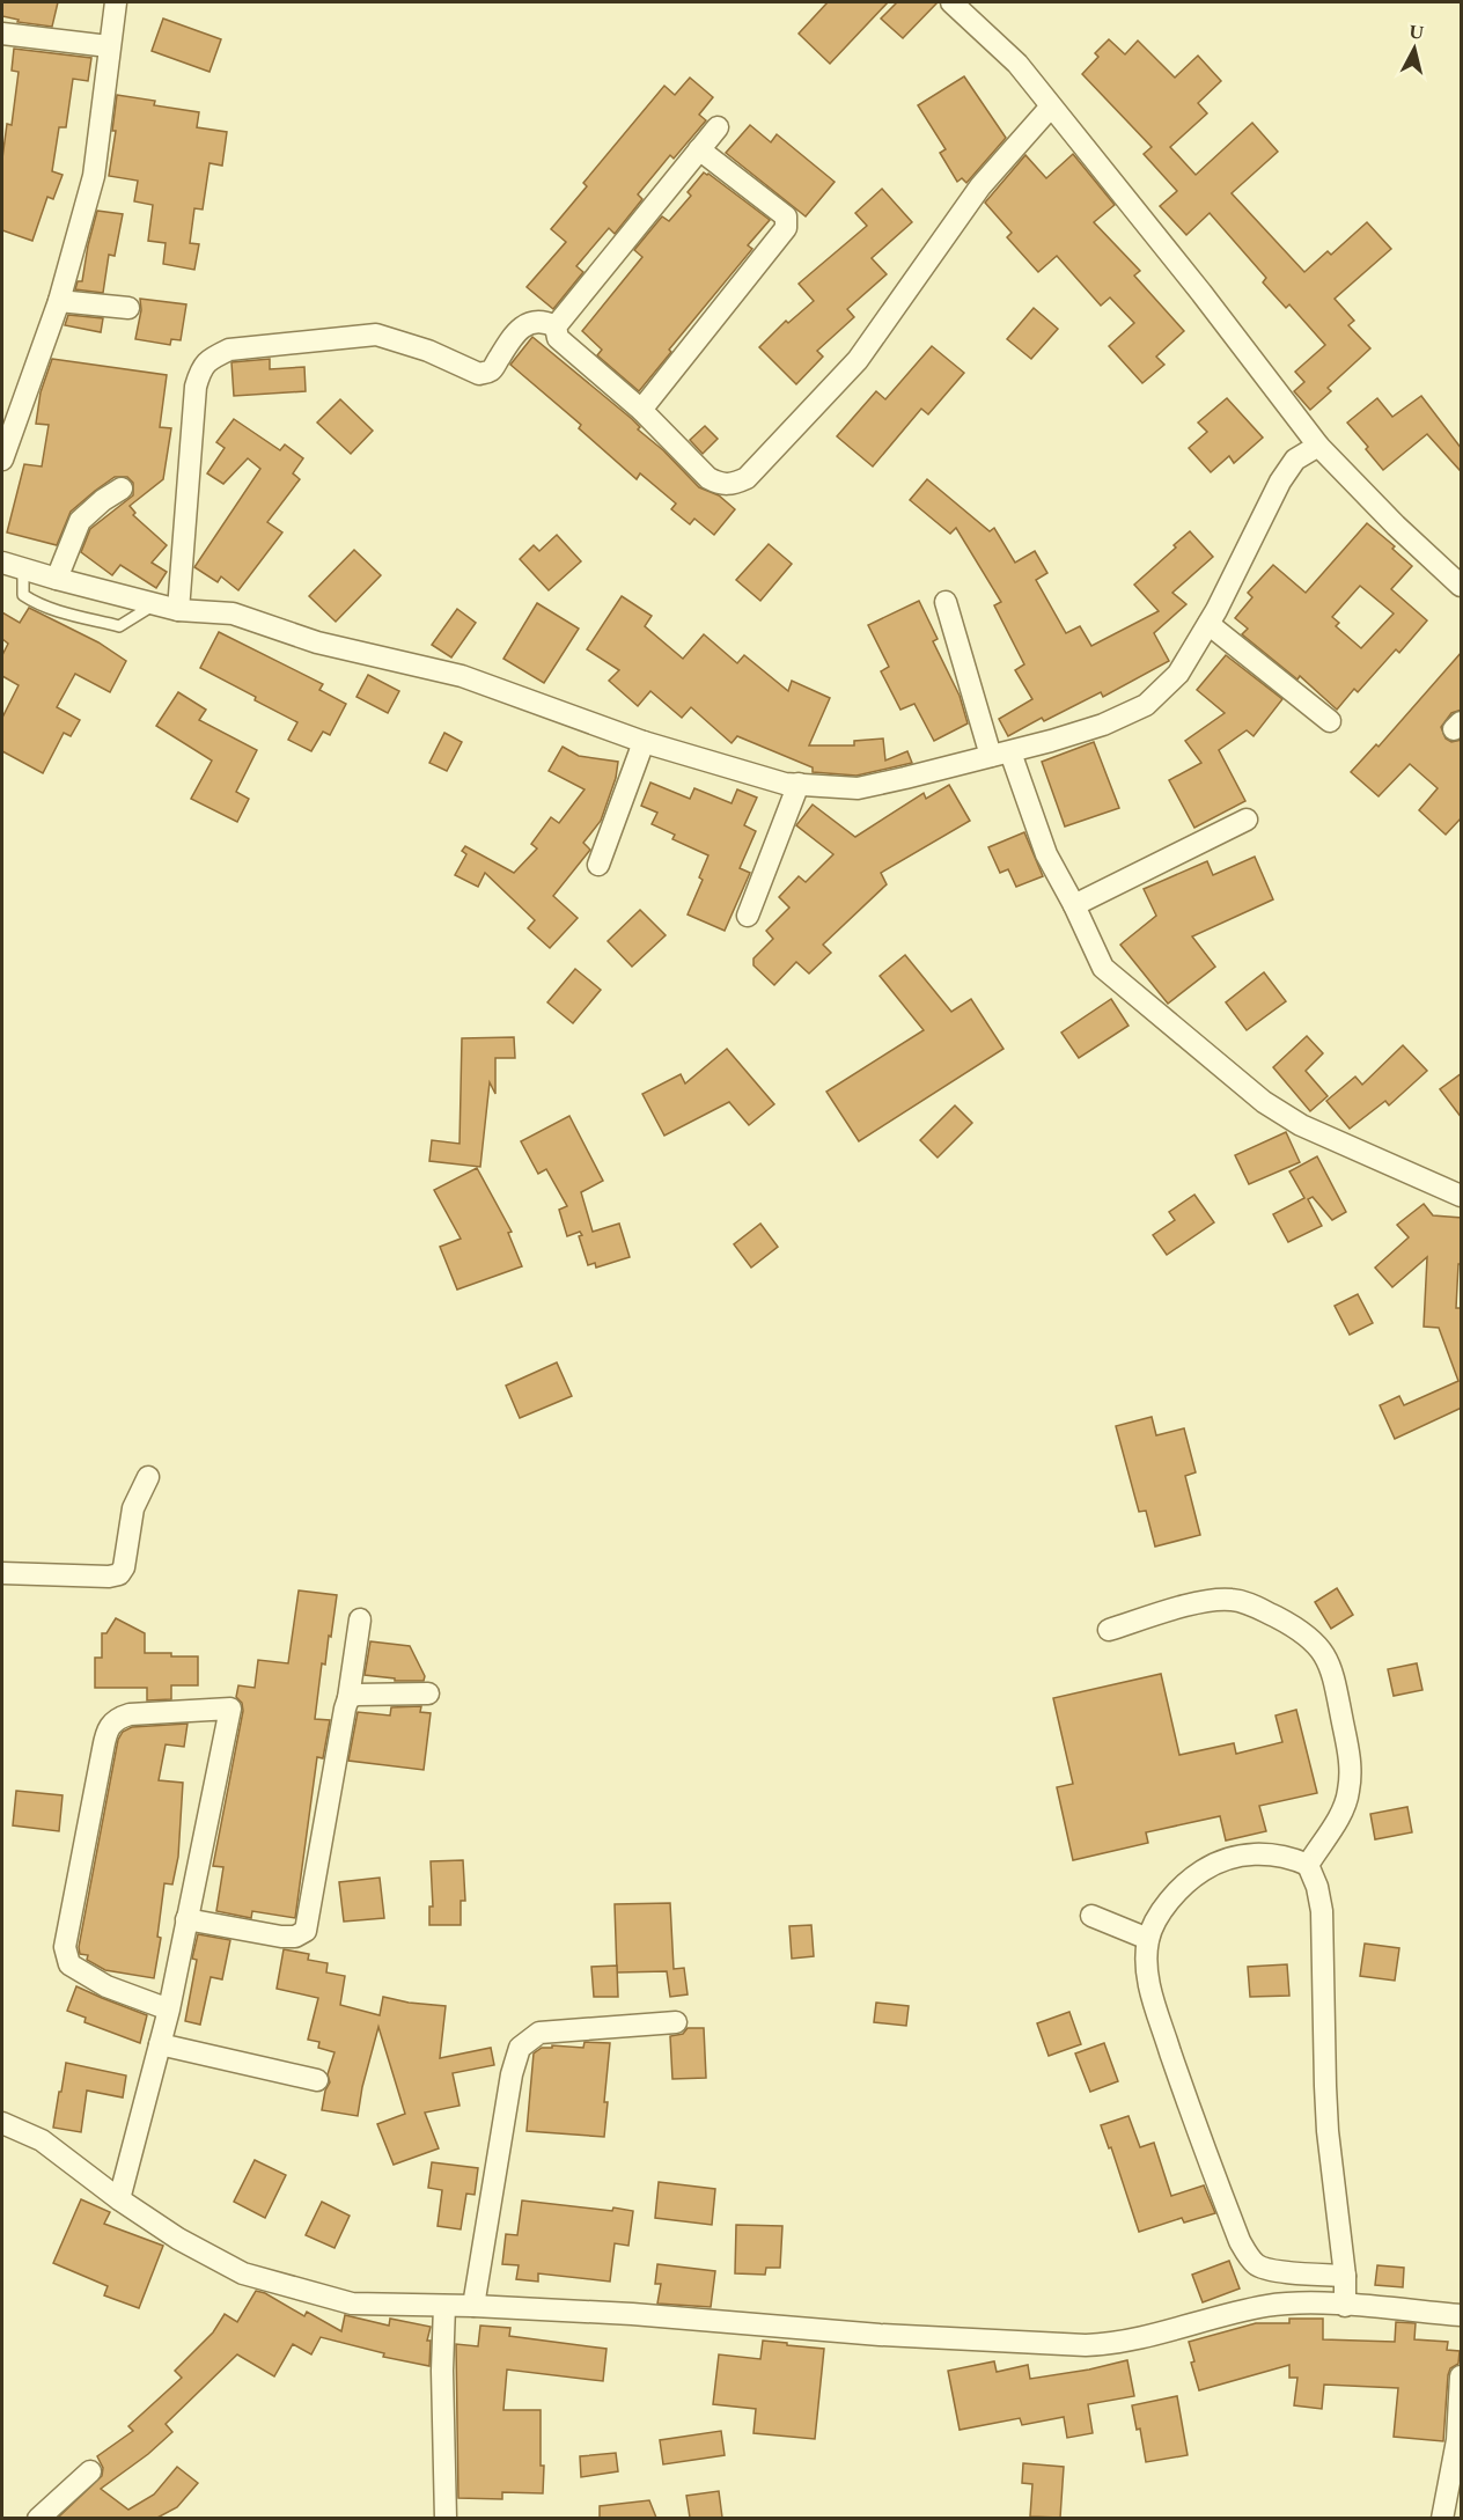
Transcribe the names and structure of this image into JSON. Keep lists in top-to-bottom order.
{
  "north": "top"
}
